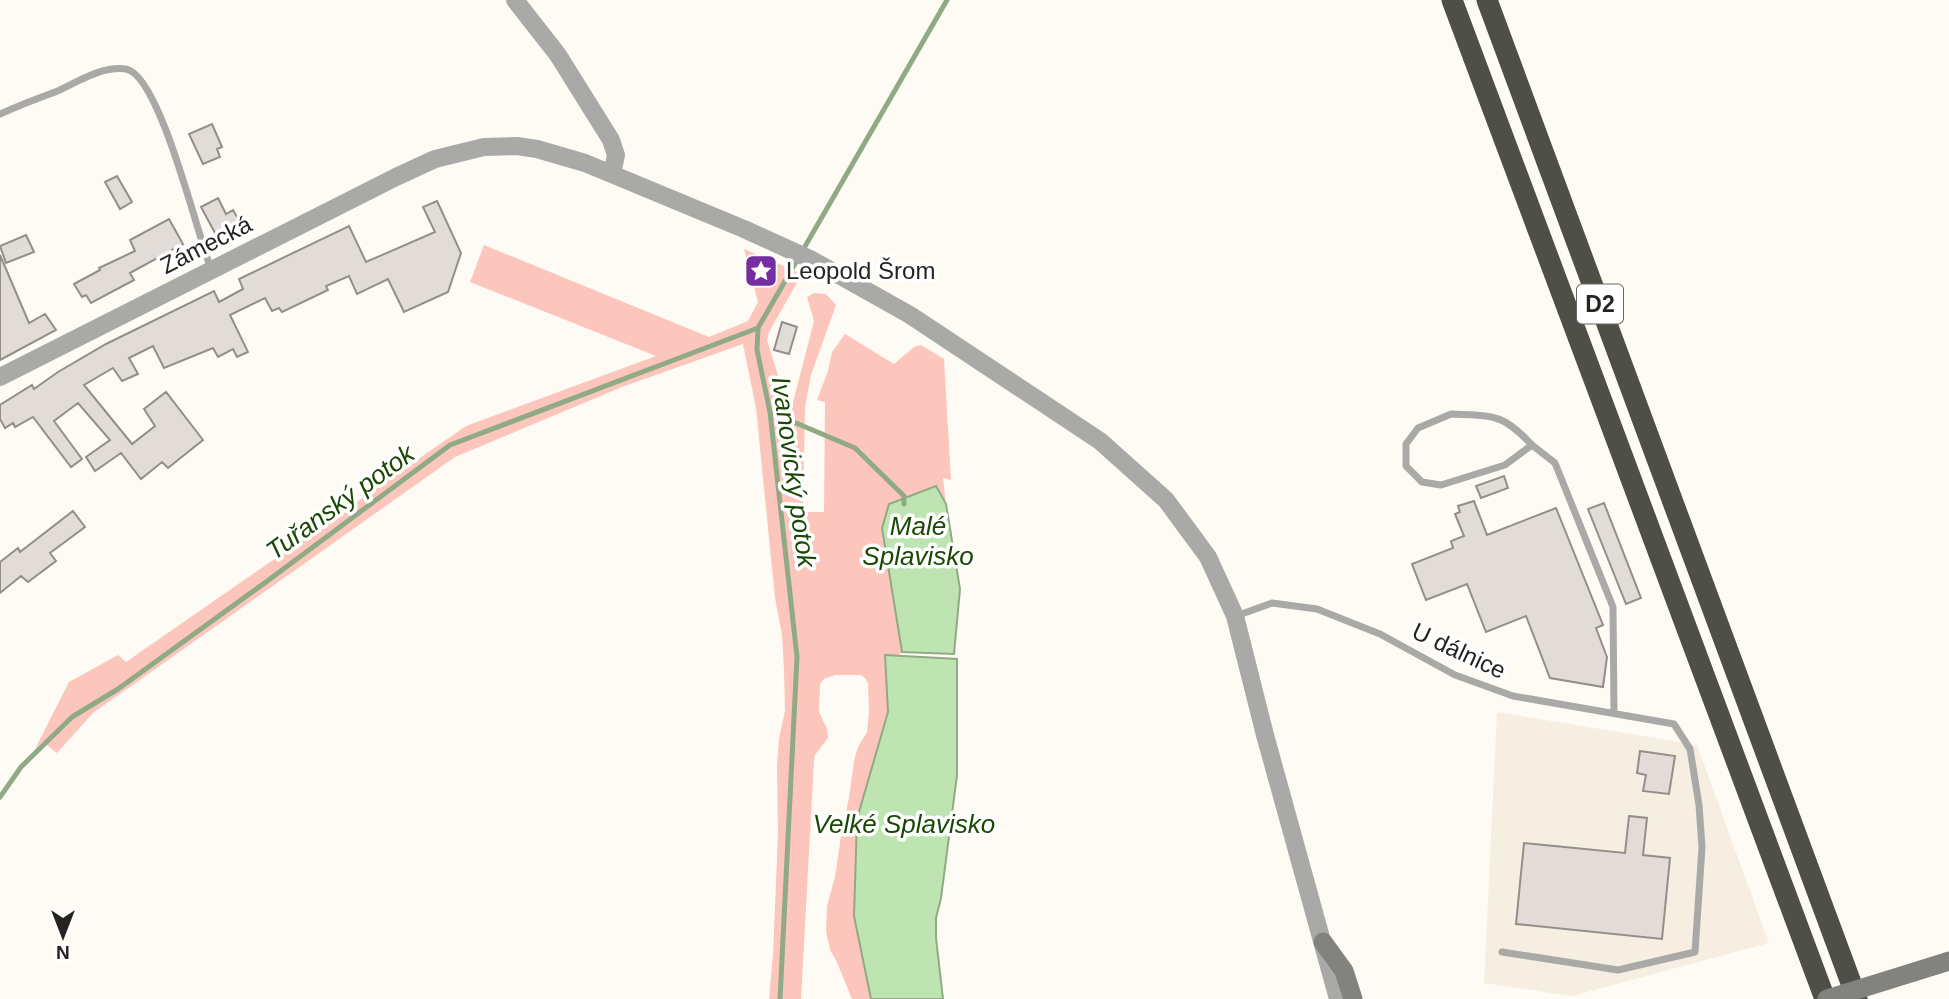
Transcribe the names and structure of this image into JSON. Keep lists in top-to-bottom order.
{
  "streets": {
    "highway": ["D2"],
    "street": ["Zámecká"],
    "lane": ["U dálnice"]
  },
  "crossings": [
    ["Zámecká", "U dálnice"]
  ],
  "water": [
    "Ivanovický potok",
    "Tuřanský potok",
    "Malé Splavisko",
    "Velké Splavisko"
  ],
  "places": {
    "place": ["Leopold Šrom"]
  },
  "north": "bottom"
}
